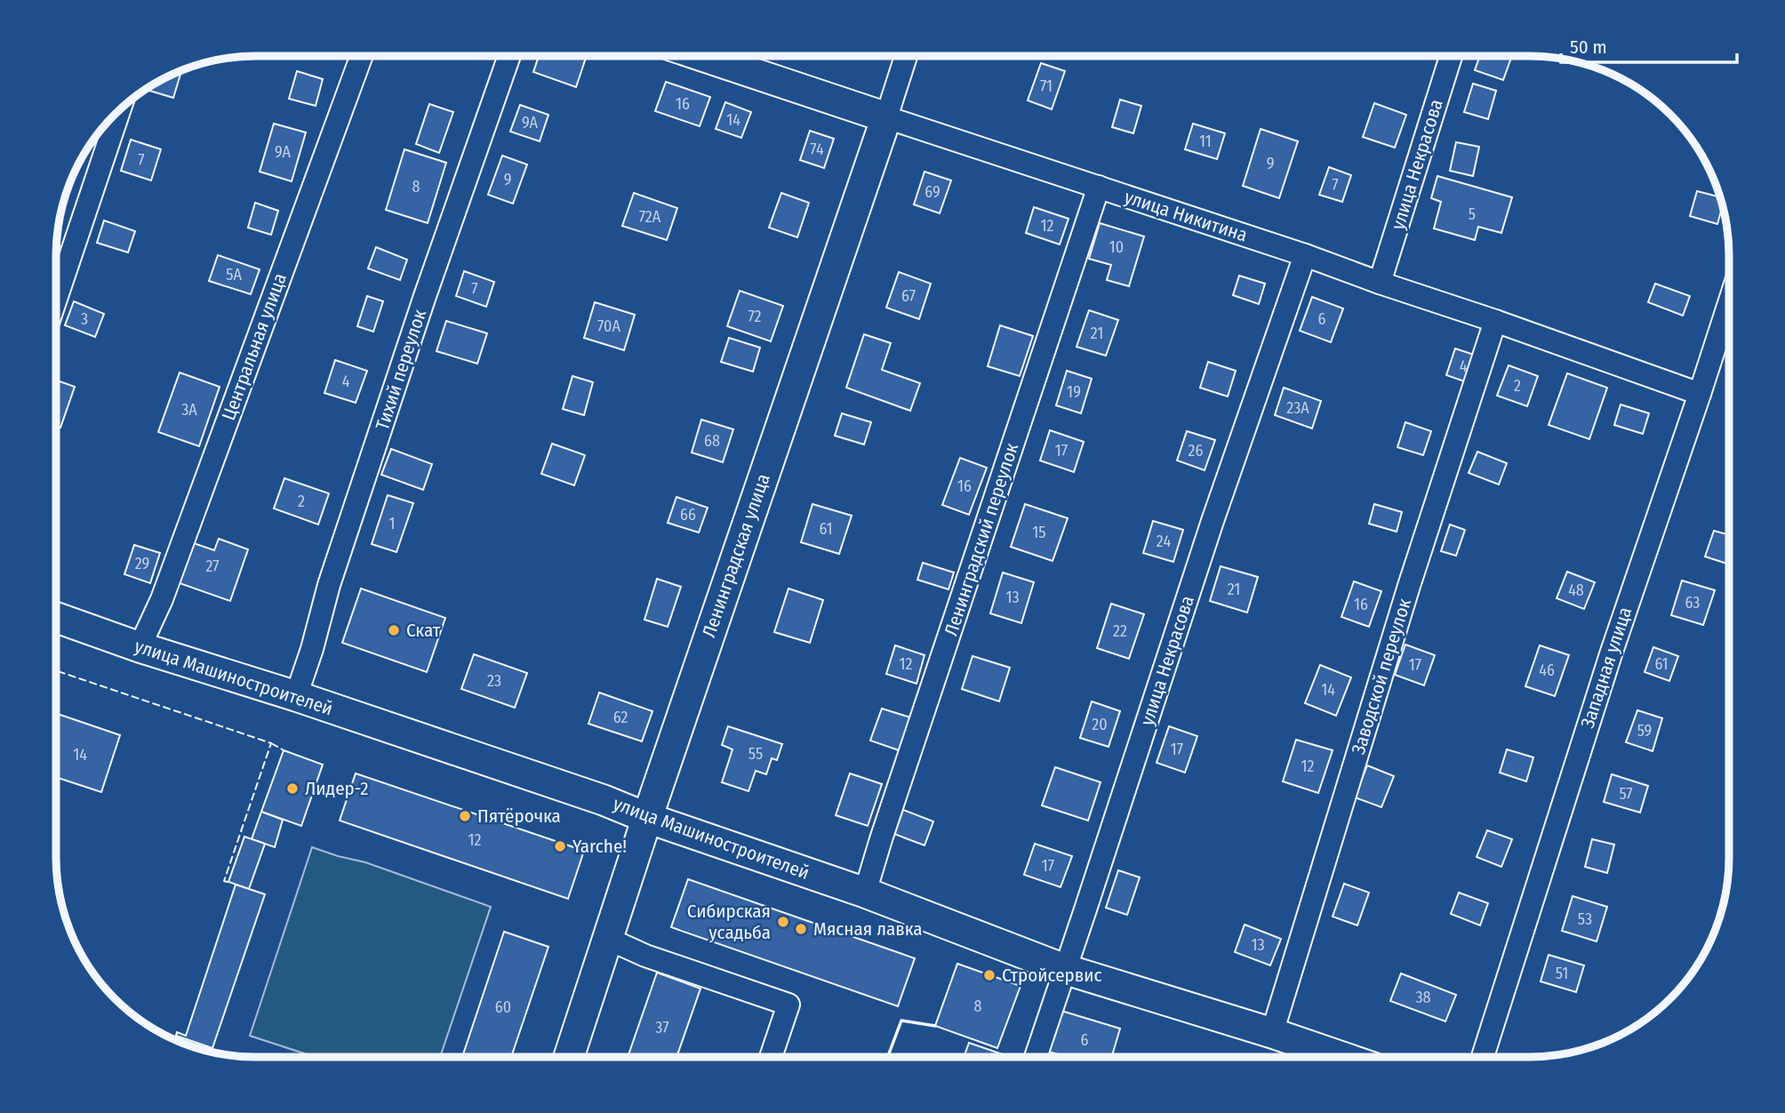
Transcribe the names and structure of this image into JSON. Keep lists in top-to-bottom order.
{
  "streets": {
    "street": [
      "улица Некрасова",
      "улица Никитина",
      "Центральная улица",
      "Тихий переулок",
      "Ленинградский переулок",
      "Ленинградская улица",
      "Западная улица",
      "Заводской переулок",
      "улица Машиностроителей"
    ]
  },
  "crossings": [
    ["улица Некрасова", "улица Никитина"],
    ["улица Некрасова", "улица Машиностроителей"],
    ["улица Никитина", "Ленинградский переулок"],
    ["улица Никитина", "Ленинградская улица"],
    ["улица Никитина", "Западная улица"],
    ["улица Никитина", "Заводской переулок"],
    ["Центральная улица", "улица Машиностроителей"],
    ["Тихий переулок", "улица Машиностроителей"],
    ["Ленинградский переулок", "улица Машиностроителей"],
    ["Ленинградская улица", "улица Машиностроителей"],
    ["Заводской переулок", "улица Машиностроителей"]
  ],
  "places": [
    "Скат",
    "Лидер-2",
    "Пятёрочка",
    "Yarche!",
    "Сибирская усадьба",
    "Мясная лавка",
    "Стройсервис"
  ],
  "house_numbers": [
    "71",
    "16",
    "14",
    "9А",
    "11",
    "74",
    "9А",
    "7",
    "9",
    "9",
    "7",
    "8",
    "69",
    "5",
    "72А",
    "12",
    "10",
    "5А",
    "7",
    "67",
    "72",
    "3",
    "6",
    "70А",
    "21",
    "4",
    "4",
    "2",
    "19",
    "23А",
    "3А",
    "68",
    "17",
    "26",
    "16",
    "2",
    "66",
    "1",
    "61",
    "15",
    "24",
    "29",
    "27",
    "21",
    "48",
    "13",
    "63",
    "16",
    "22",
    "12",
    "61",
    "17",
    "46",
    "23",
    "14",
    "62",
    "20",
    "59",
    "17",
    "55",
    "14",
    "12",
    "57",
    "12",
    "17",
    "53",
    "13",
    "51",
    "38",
    "8",
    "60",
    "37",
    "6"
  ],
  "scale_bar": "50 m"
}
